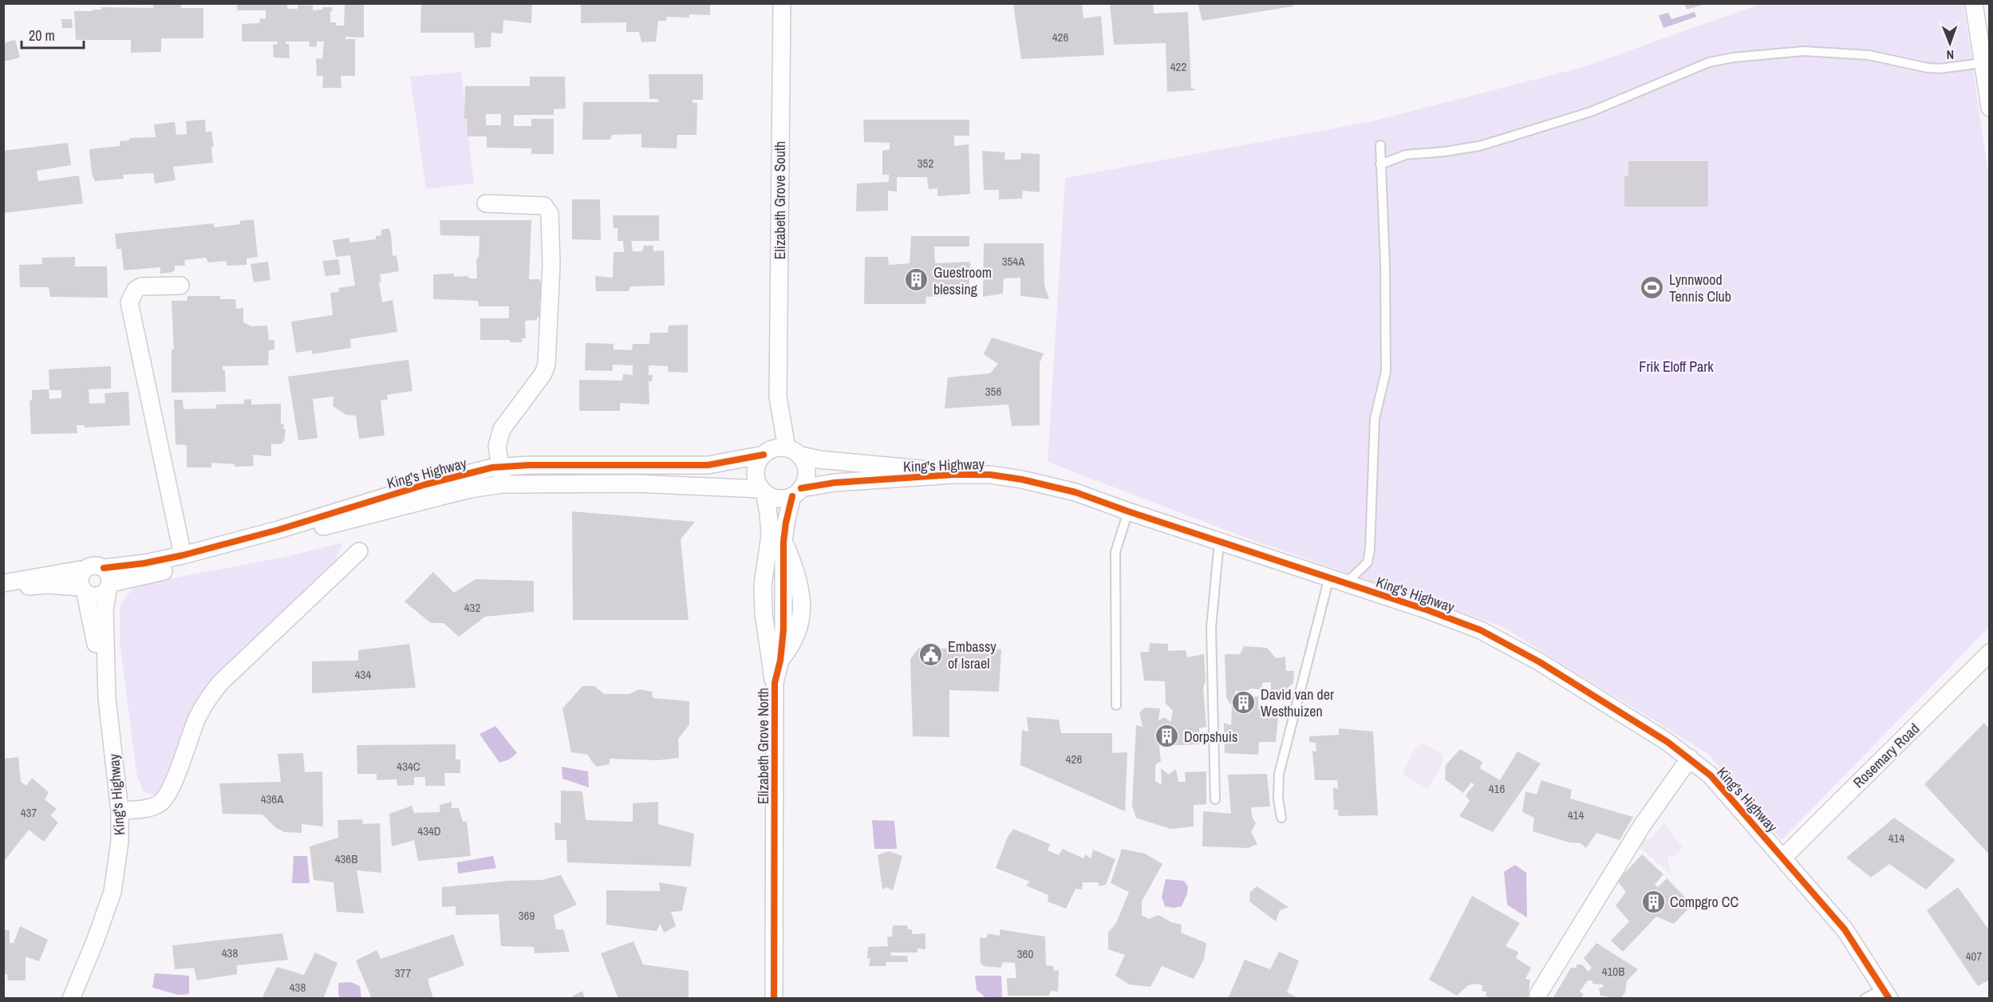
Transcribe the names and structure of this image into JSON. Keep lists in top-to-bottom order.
{
  "streets": {
    "street": [
      "Elizabeth Grove South",
      "King's Highway",
      "Elizabeth Grove North",
      "Rosemary Road"
    ]
  },
  "crossings": [
    ["Elizabeth Grove South", "King's Highway"],
    ["Elizabeth Grove South", "Elizabeth Grove North"],
    ["King's Highway", "Elizabeth Grove North"],
    ["King's Highway", "Rosemary Road"]
  ],
  "parks": ["Frik Eloff Park"],
  "places": {
    "building": [
      "Guestroom blessing",
      "David van der Westhuizen",
      "Dorpshuis",
      "Compgro CC"
    ],
    "sports": ["Lynnwood Tennis Club"],
    "public building": ["Embassy of Israel"]
  },
  "house_numbers": [
    "426",
    "422",
    "352",
    "354A",
    "356",
    "432",
    "434",
    "426",
    "434C",
    "416",
    "436A",
    "437",
    "414",
    "434D",
    "414",
    "436B",
    "369",
    "438",
    "360",
    "407",
    "410B",
    "377",
    "438"
  ],
  "scale_bar": "20 m",
  "north": "bottom"
}
